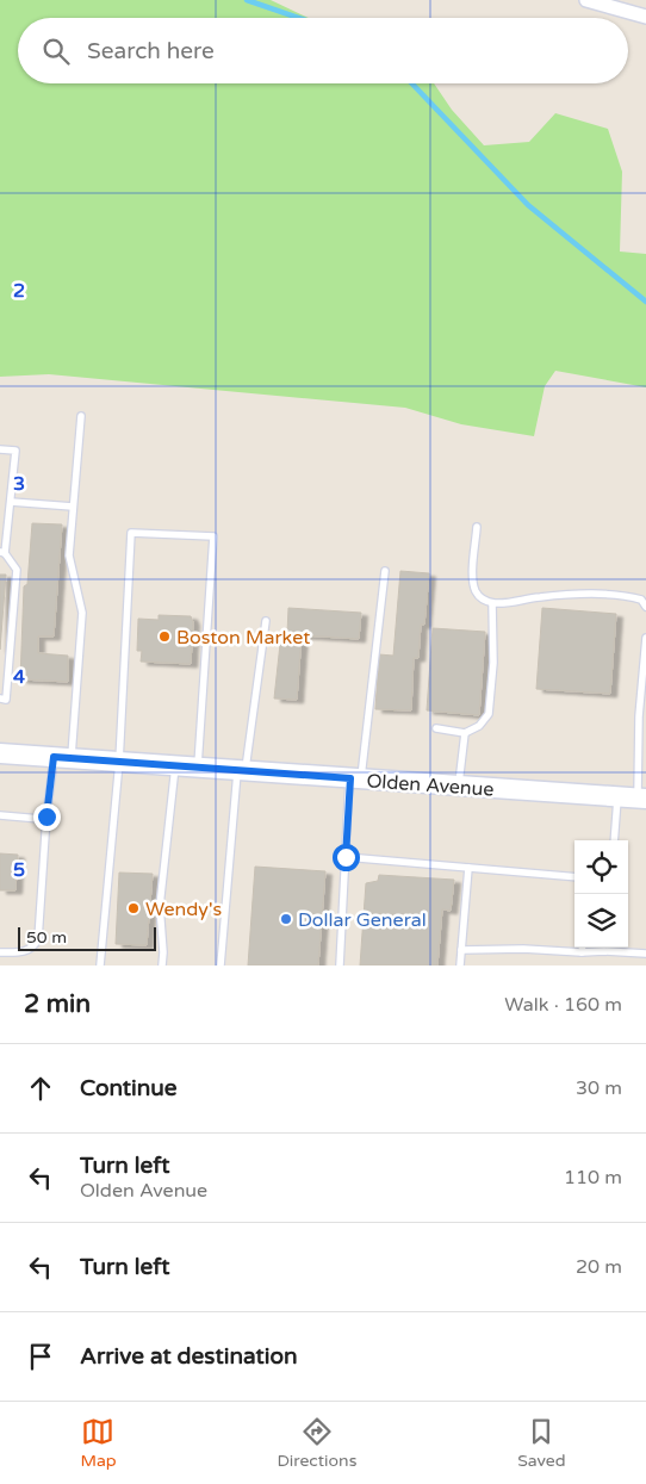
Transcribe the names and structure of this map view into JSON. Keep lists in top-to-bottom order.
{
  "streets": {
    "main road": ["Olden Avenue"]
  },
  "places": ["Boston Market", "Wendy's", "Dollar General"],
  "scale_bar": "50 m",
  "page": {
    "search": "Search here",
    "scale": "50 m",
    "heading": ["2 min", "Walk · 160 m"],
    "list": [
      ["Continue", "30 m"],
      ["Turn left", "Olden Avenue", "110 m"],
      ["Turn left", "20 m"],
      "Arrive at destination"
    ],
    "nav": ["Map", "Directions", "Saved"]
  },
  "grid": {
    "rows": [
      "2",
      "3",
      "4",
      "5"
    ]
  }
}
